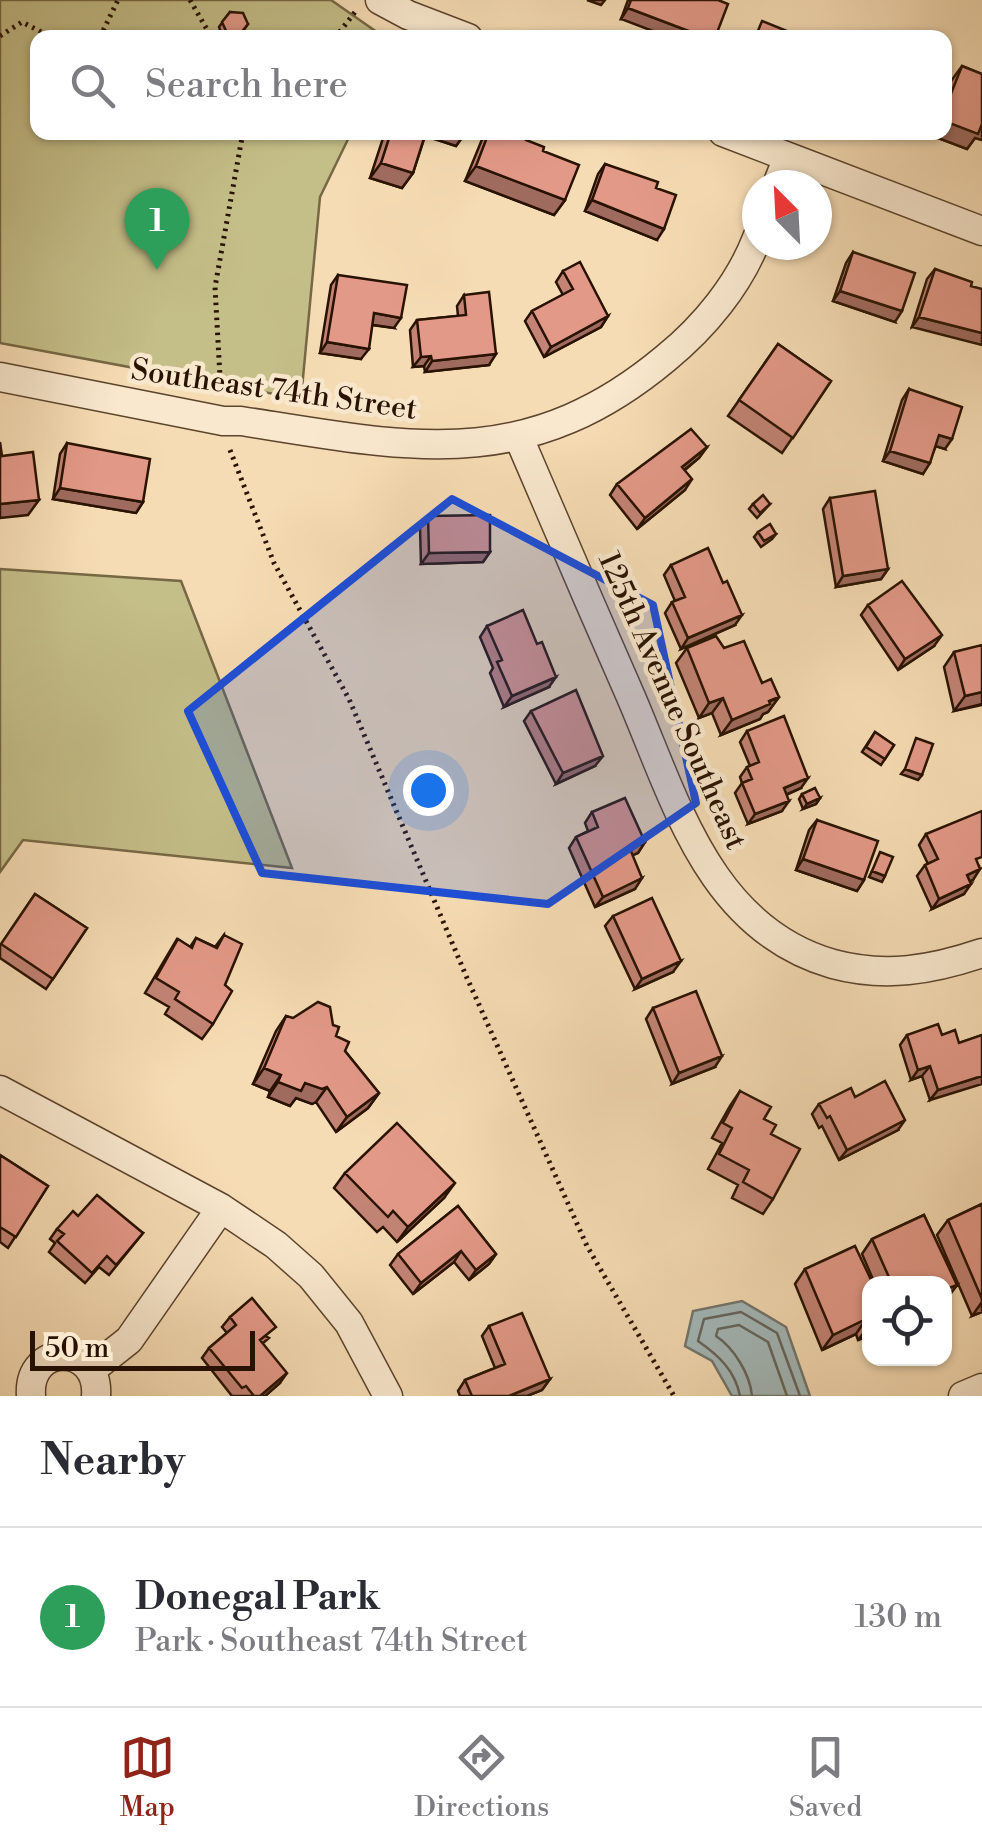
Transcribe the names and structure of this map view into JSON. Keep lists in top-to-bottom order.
{
  "streets": {
    "street": ["Southeast 74th Street", "125th Avenue Southeast"]
  },
  "crossings": [
    ["Southeast 74th Street", "125th Avenue Southeast"]
  ],
  "scale_bar": "50 m",
  "north": "top left",
  "page": {
    "search": "Search here",
    "pins": "1",
    "scale": "50 m",
    "heading": "Nearby",
    "list": [
      {
        "mark": "1",
        "name": "Donegal Park",
        "note": "Park · Southeast 74th Street",
        "value": "130 m"
      }
    ],
    "nav": ["Map", "Directions", "Saved"]
  }
}
